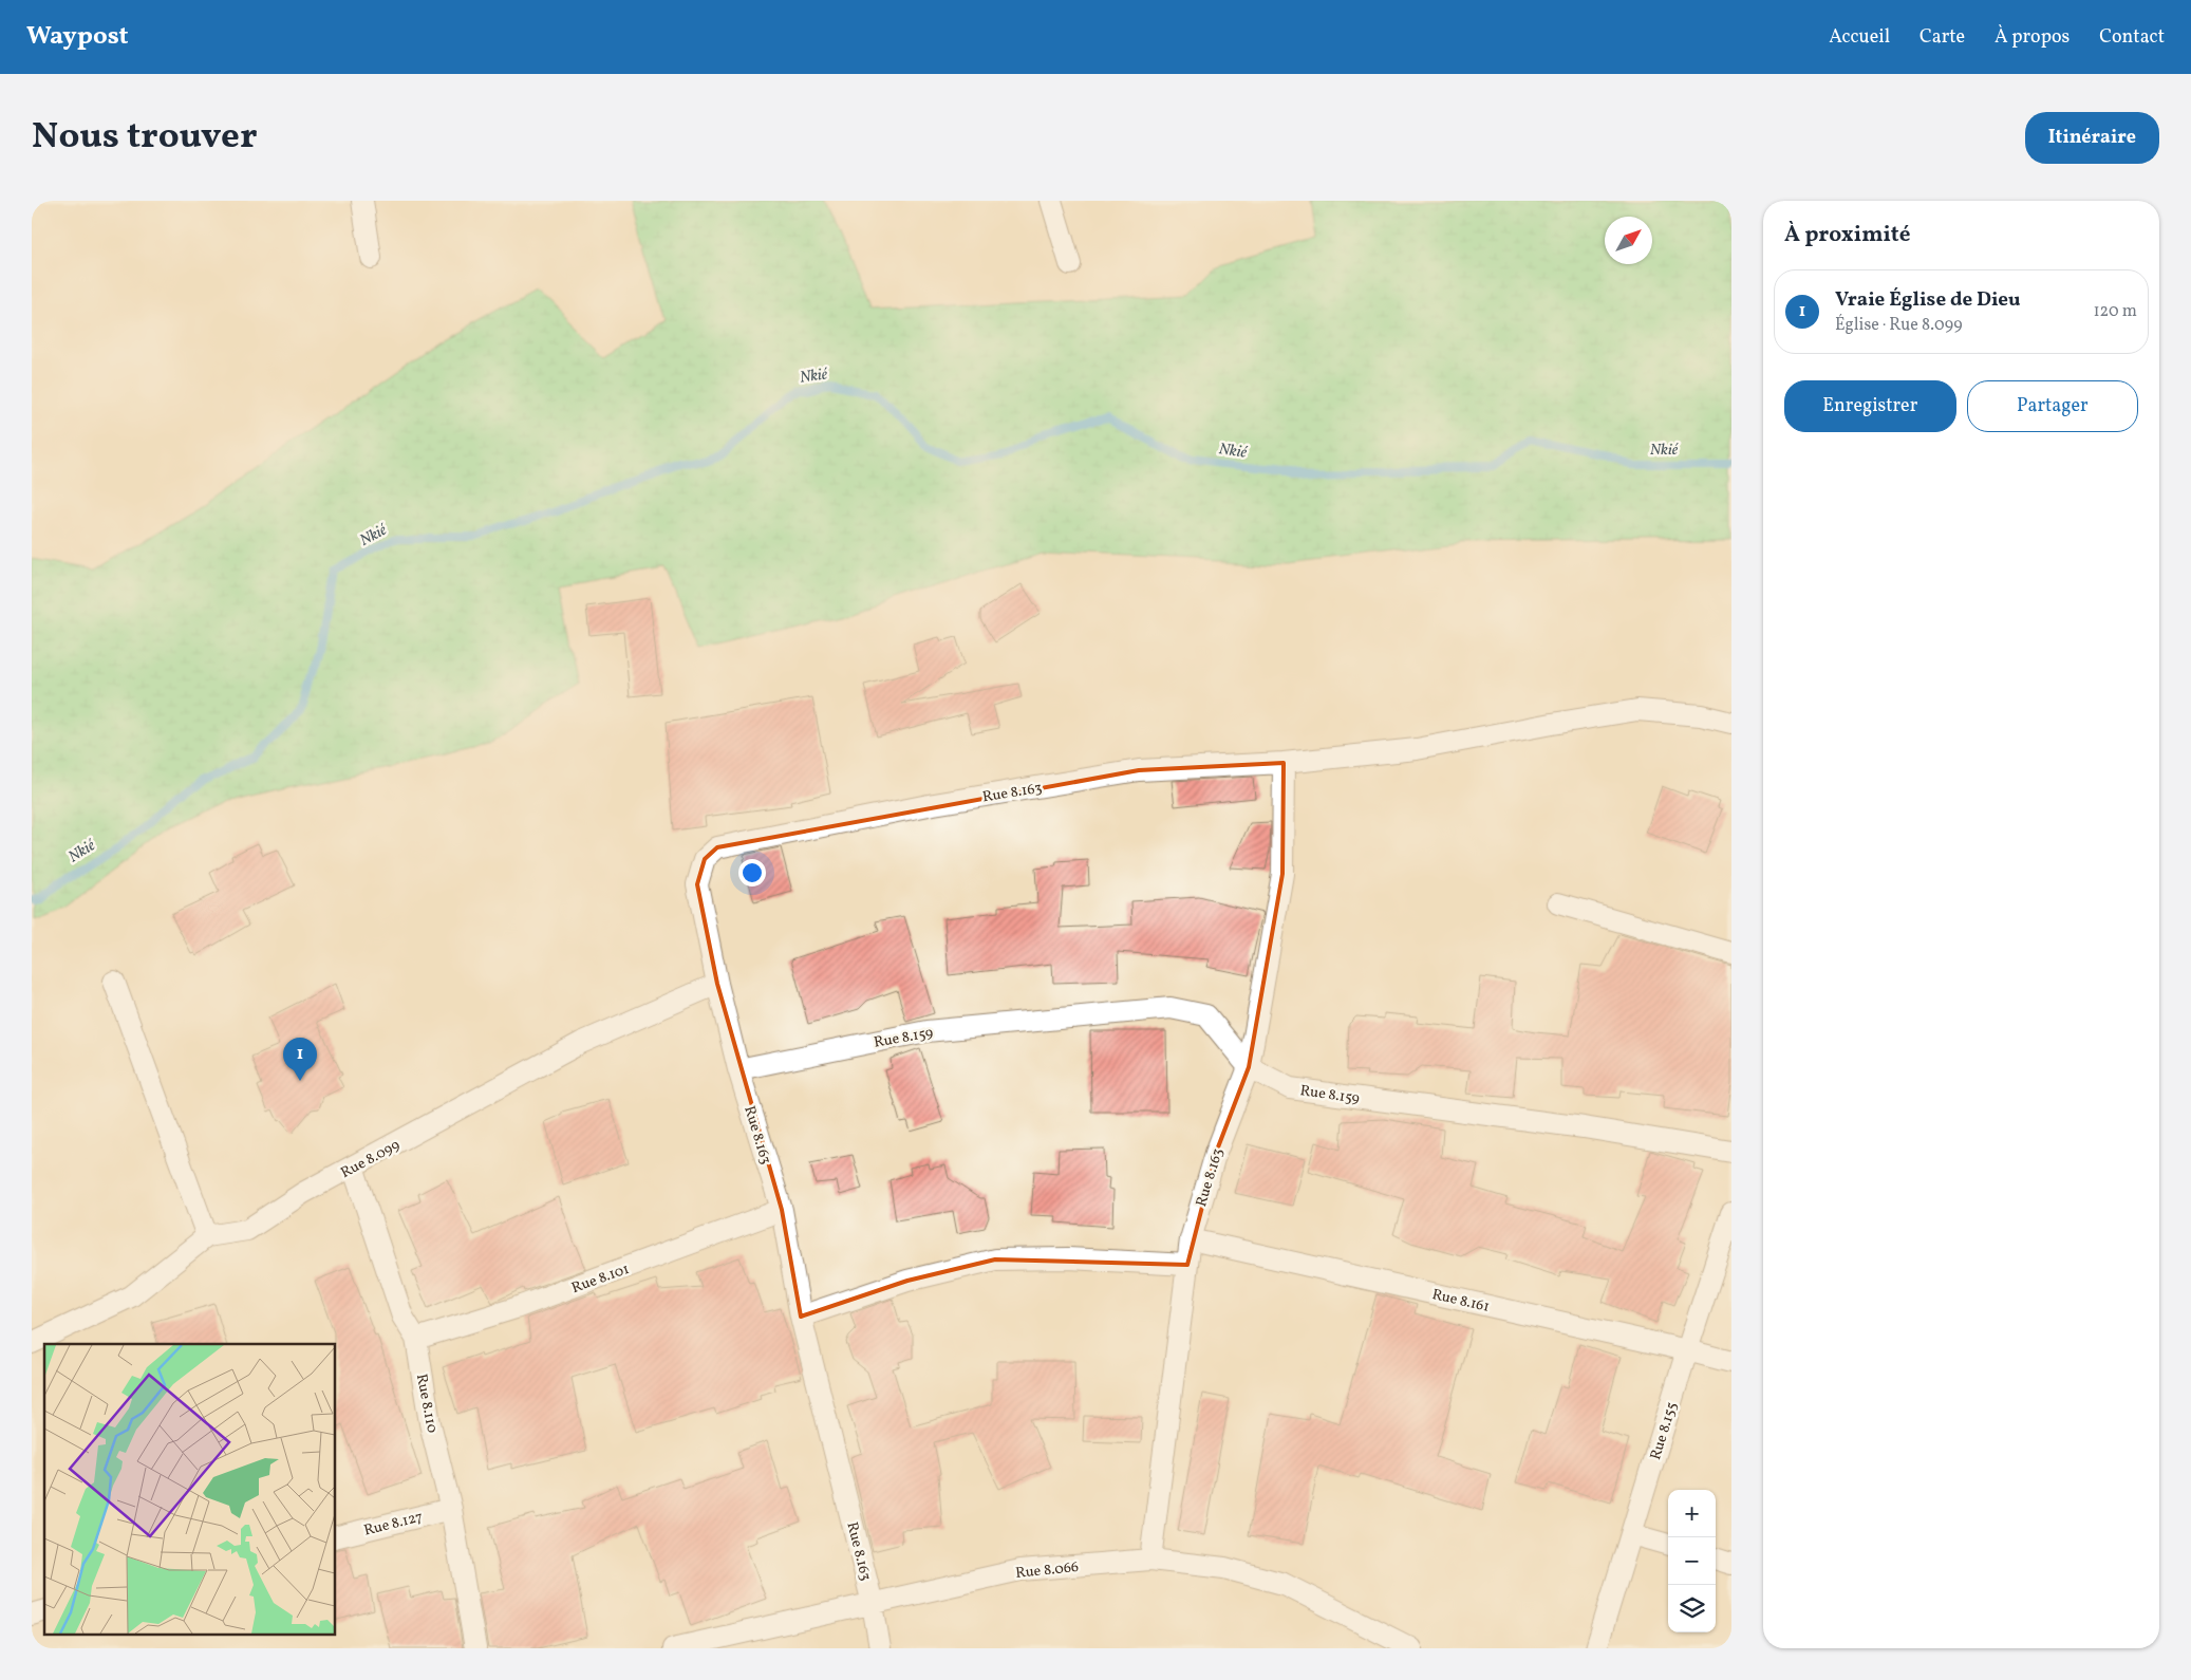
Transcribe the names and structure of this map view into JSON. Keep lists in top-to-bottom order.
{
  "streets": {
    "street": [
      "Rue 8.163",
      "Rue 8.159",
      "Rue 8.099",
      "Rue 8.101",
      "Rue 8.161",
      "Rue 8.110",
      "Rue 8.155",
      "Rue 8.127",
      "Rue 8.066"
    ]
  },
  "crossings": [
    ["Rue 8.163", "Rue 8.159"],
    ["Rue 8.163", "Rue 8.099"],
    ["Rue 8.163", "Rue 8.101"],
    ["Rue 8.163", "Rue 8.161"],
    ["Rue 8.163", "Rue 8.066"],
    ["Rue 8.099", "Rue 8.110"],
    ["Rue 8.101", "Rue 8.110"],
    ["Rue 8.161", "Rue 8.155"],
    ["Rue 8.110", "Rue 8.127"]
  ],
  "water": ["Nkié"],
  "north": "top right",
  "page": {
    "header": "Waypost",
    "nav": [
      "Accueil",
      "Carte",
      "À propos",
      "Contact"
    ],
    "title": "Nous trouver",
    "buttons": [
      "Itinéraire",
      ["Enregistrer", "Partager"]
    ],
    "heading": "À proximité",
    "list": [
      {
        "mark": "1",
        "name": "Vraie Église de Dieu",
        "note": "Église · Rue 8.099",
        "value": "120 m"
      }
    ],
    "pins": "1",
    "map_buttons": ["+", "−"]
  }
}
